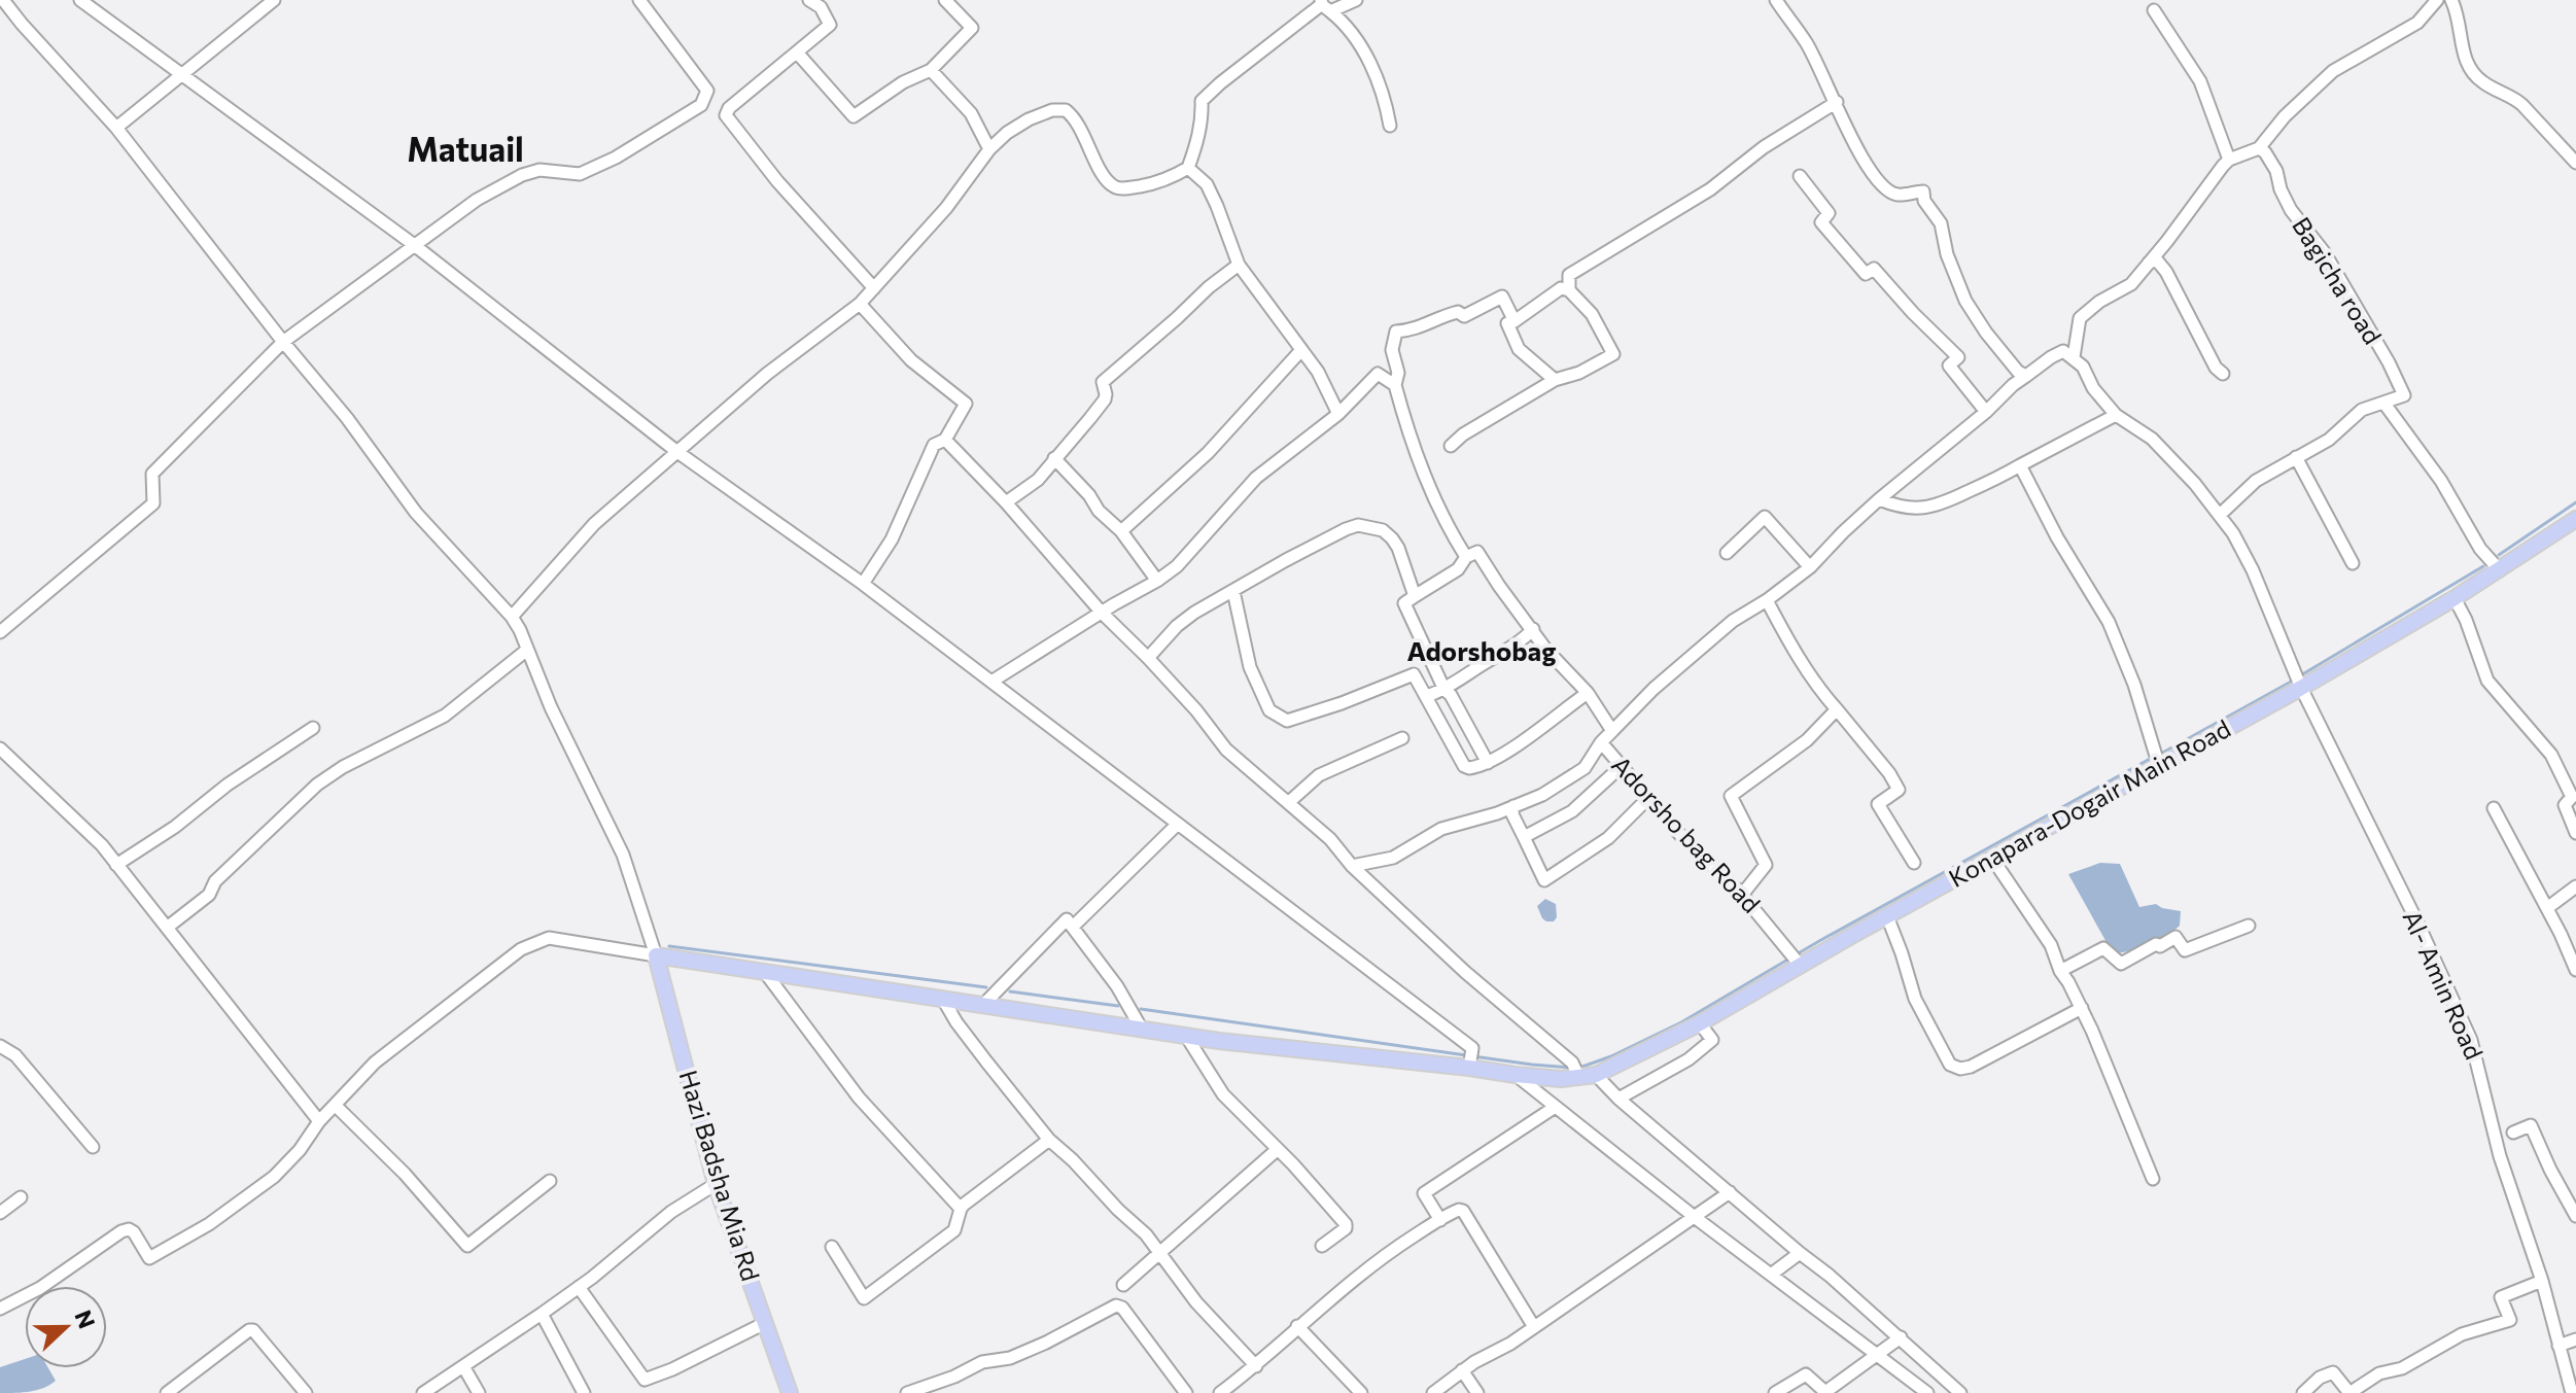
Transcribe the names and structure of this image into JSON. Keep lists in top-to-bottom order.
{
  "streets": {
    "main road": ["Konapara-Dogair Main Road", "Hazi Badsha Mia Rd"],
    "street": ["Bagicha road", "Adorsho bag Road", "Al- Amin Road"]
  },
  "crossings": [
    ["Konapara-Dogair Main Road", "Adorsho bag Road"],
    ["Konapara-Dogair Main Road", "Al- Amin Road"],
    ["Konapara-Dogair Main Road", "Hazi Badsha Mia Rd"]
  ],
  "districts": ["Matuail", "Adorshobag"],
  "north": "right"
}
